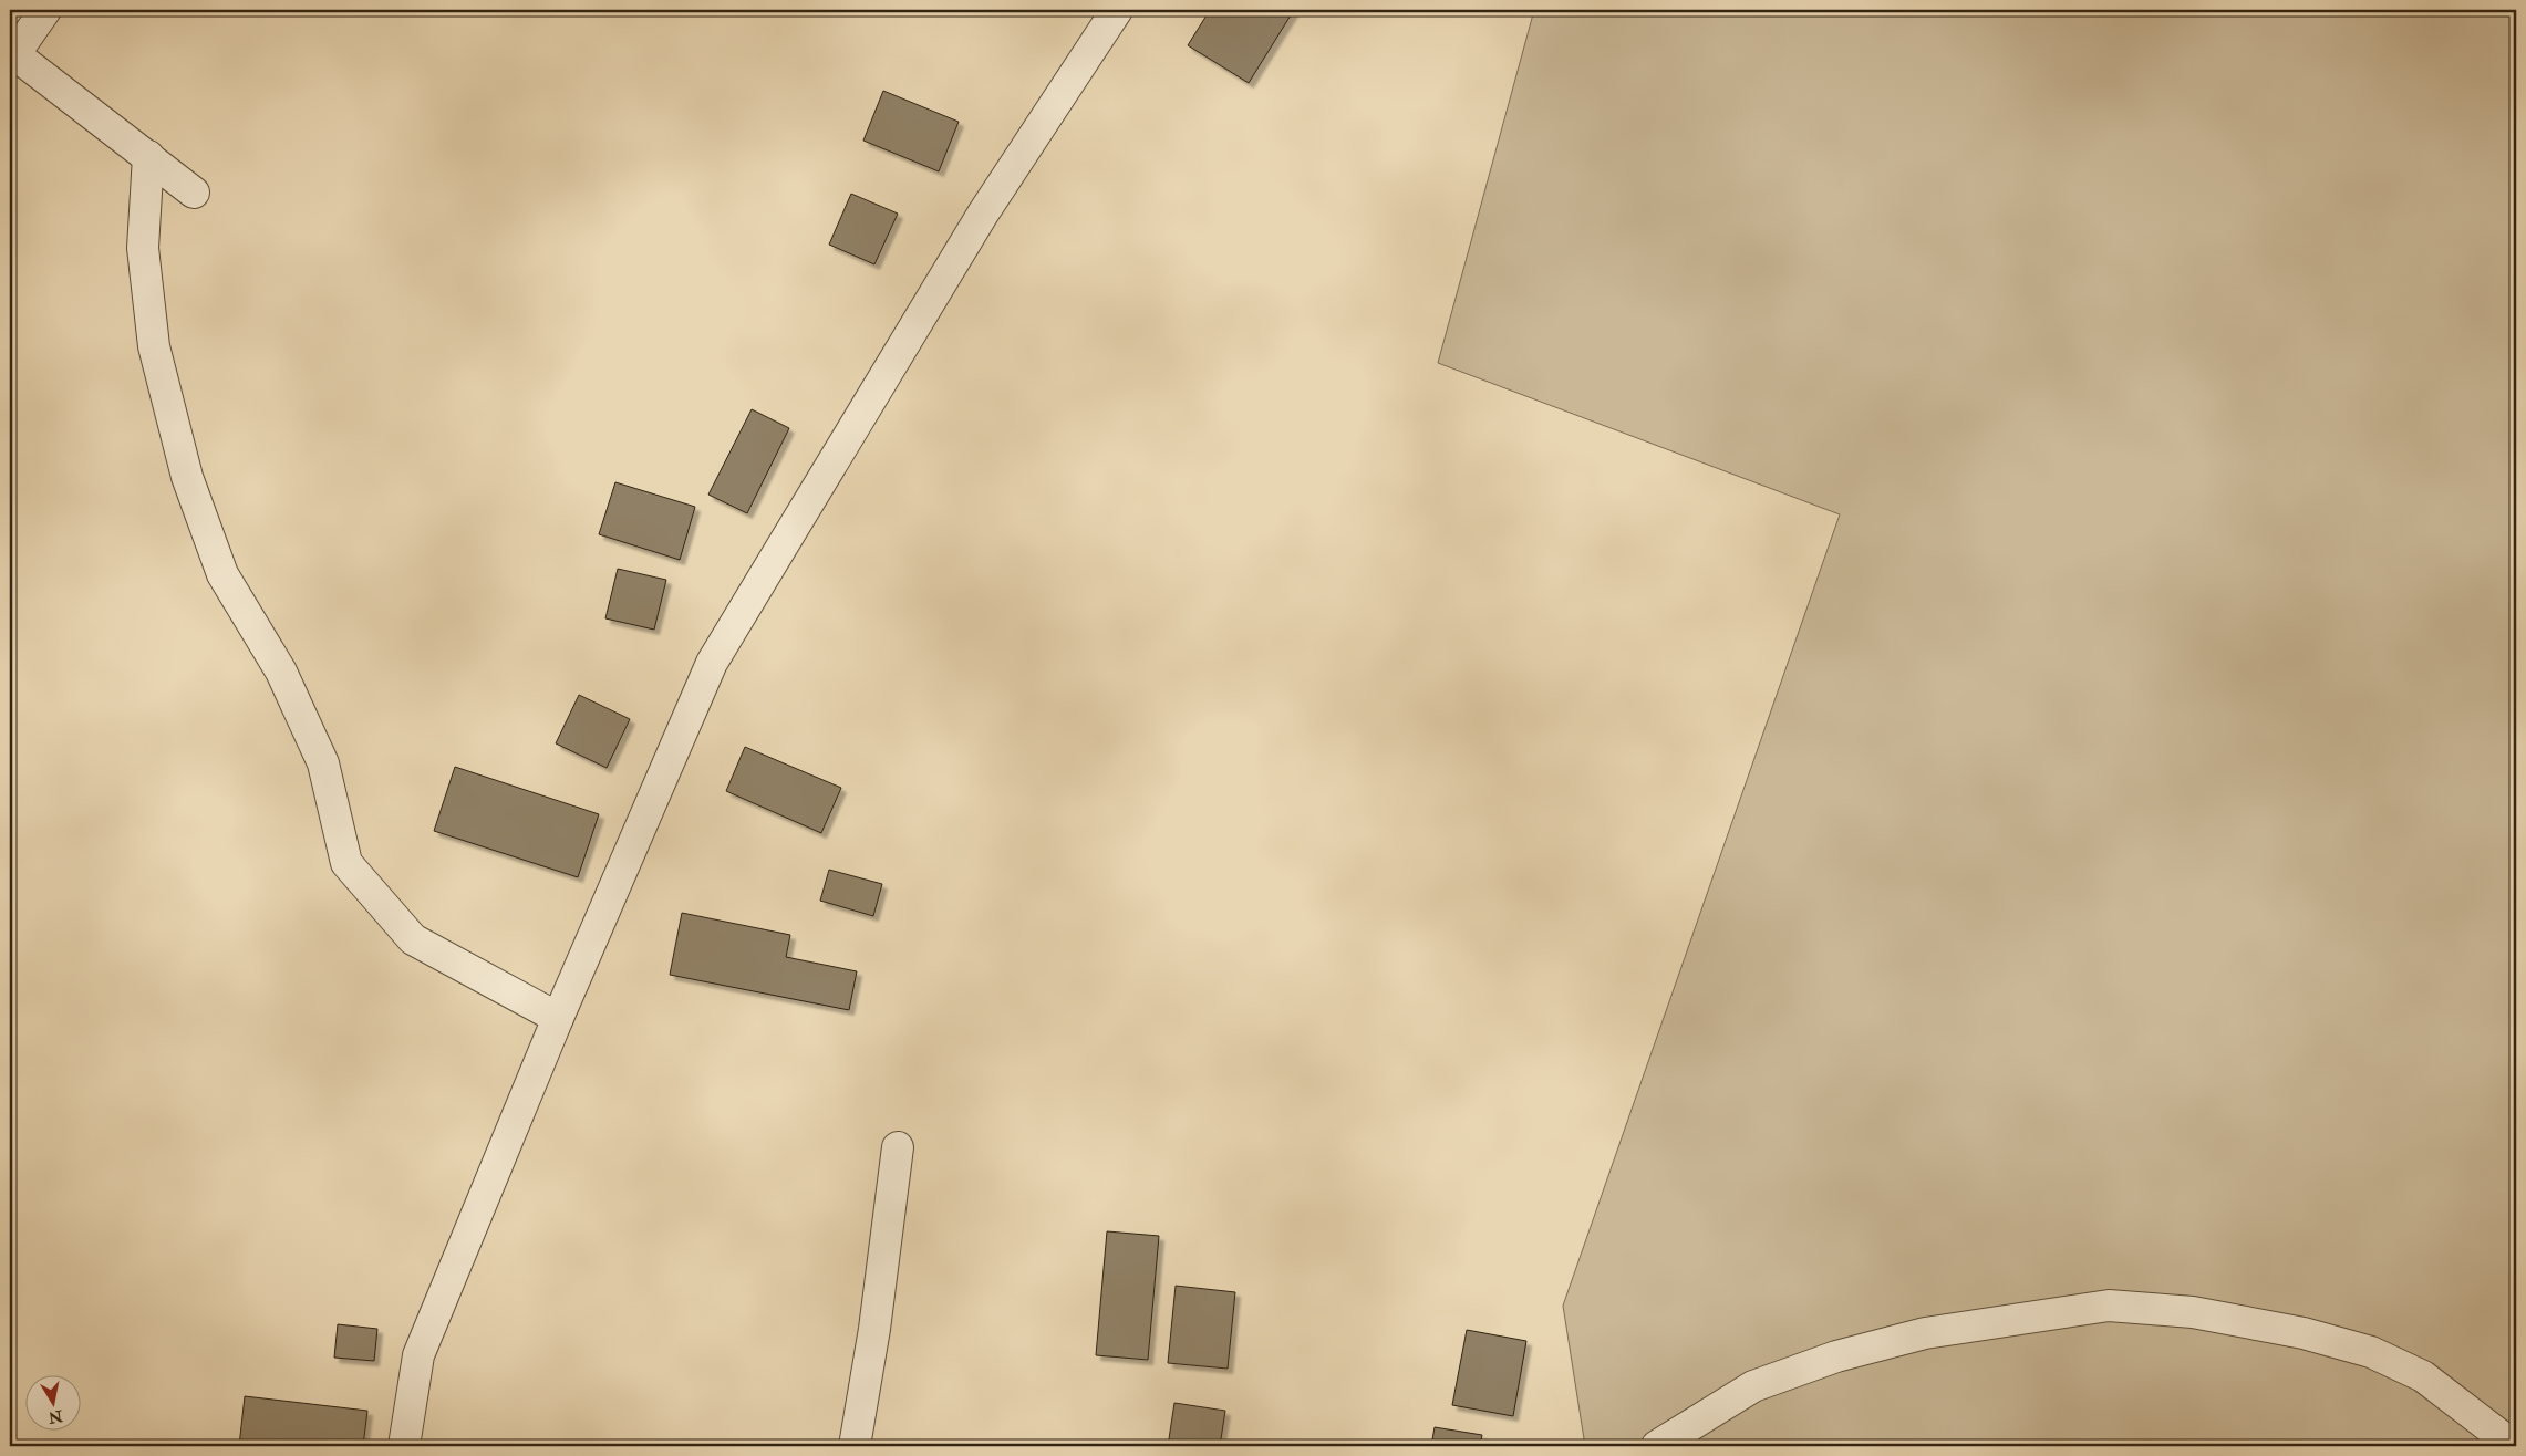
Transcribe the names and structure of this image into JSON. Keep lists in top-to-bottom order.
{
  "north": "bottom"
}
